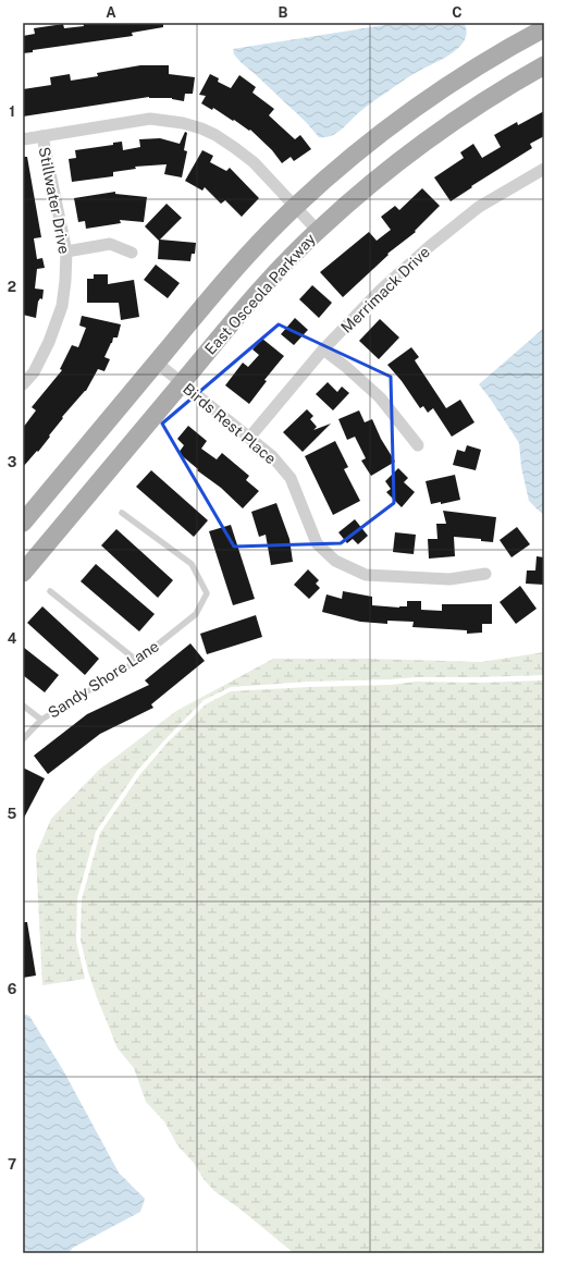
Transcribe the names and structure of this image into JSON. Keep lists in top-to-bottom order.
{
  "streets": {
    "main road": ["East Osceola Parkway"],
    "street": ["Stillwater Drive", "Merrimack Drive", "Birds Rest Place"],
    "lane": ["Sandy Shore Lane"]
  },
  "crossings": [
    ["Stillwater Drive", "East Osceola Parkway"],
    ["Merrimack Drive", "Birds Rest Place"],
    ["East Osceola Parkway", "Birds Rest Place"]
  ],
  "grid": {
    "columns": ["A", "B", "C"],
    "rows": [
      "1",
      "2",
      "3",
      "4",
      "5",
      "6",
      "7"
    ]
  }
}
